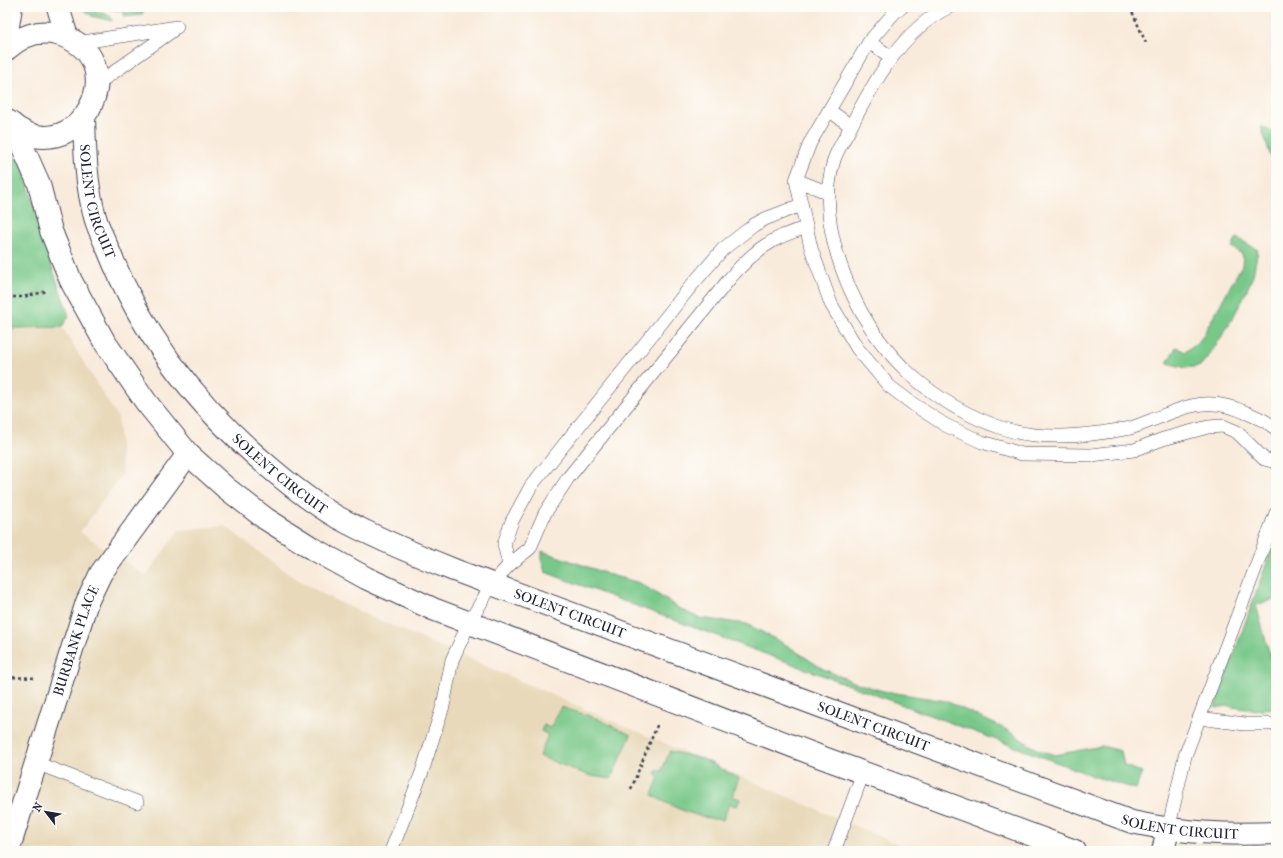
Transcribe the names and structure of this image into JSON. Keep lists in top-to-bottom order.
{
  "streets": {
    "street": ["SOLENT CIRCUIT", "BURBANK PLACE"]
  },
  "north": "top left"
}
